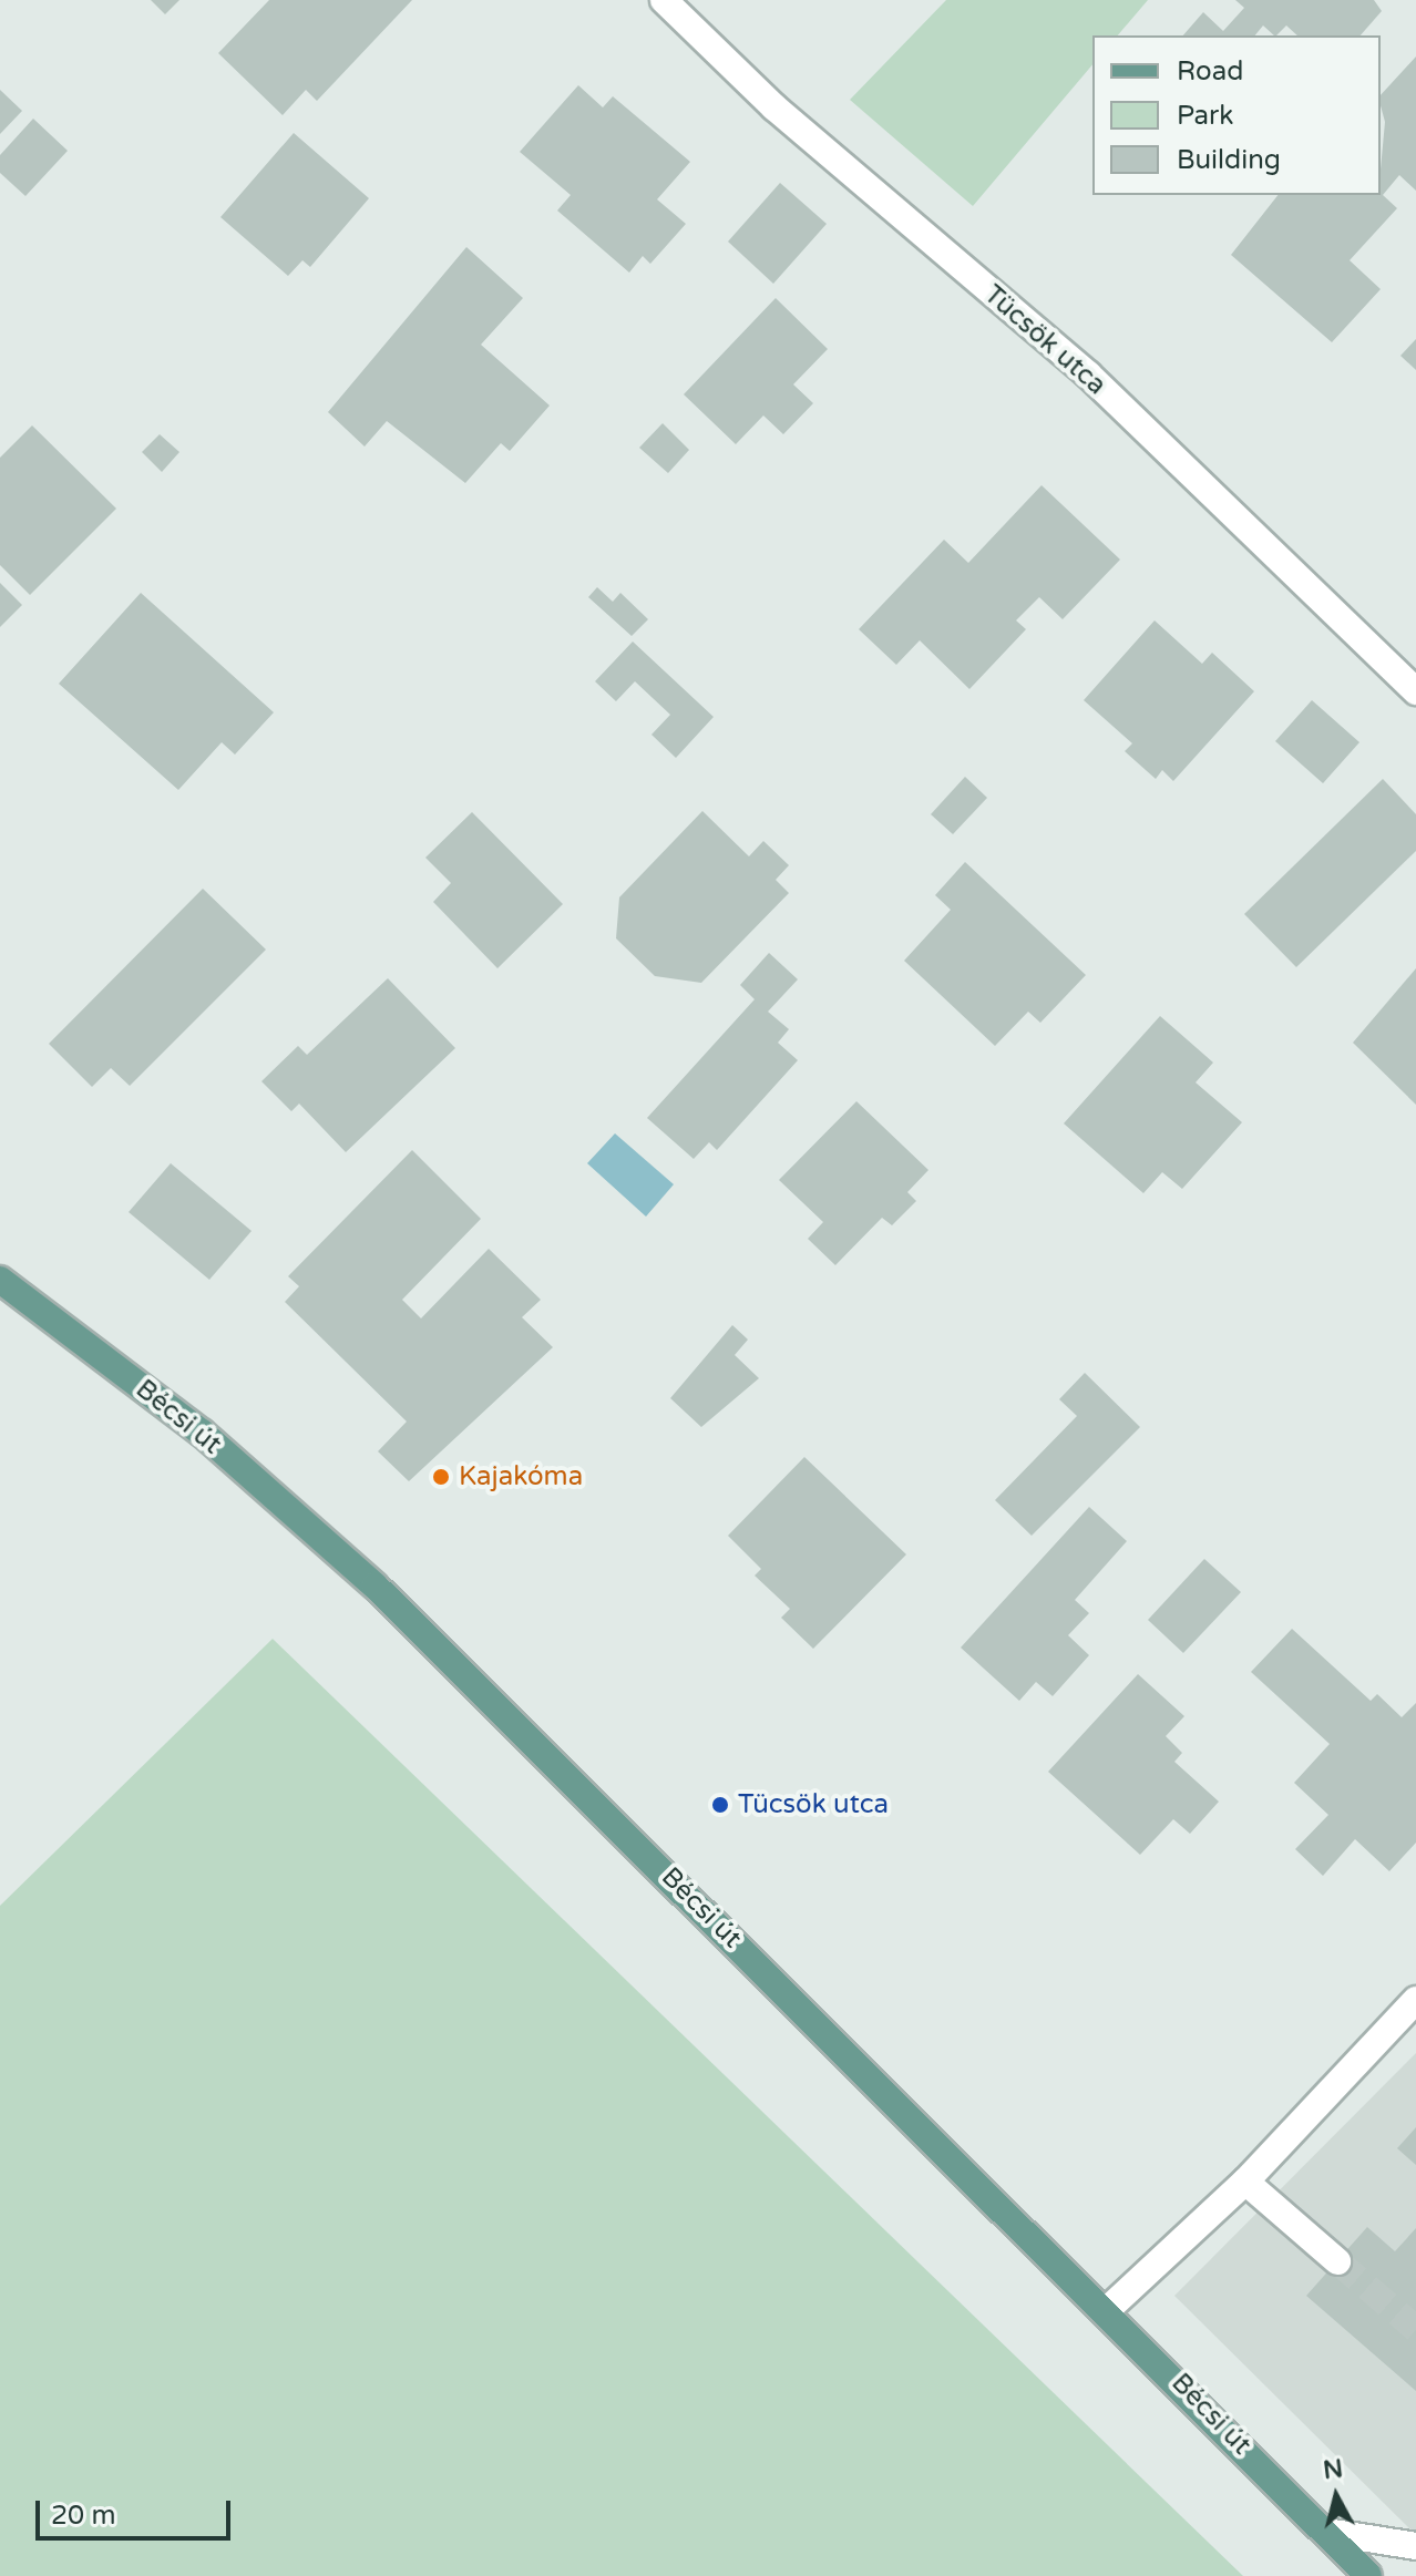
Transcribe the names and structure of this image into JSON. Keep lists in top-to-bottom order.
{
  "streets": {
    "main road": ["Bécsi út"],
    "street": ["Tücsök utca"]
  },
  "places": ["Kajakóma", "Tücsök utca"],
  "legend": ["Road", "Park", "Building"],
  "scale_bar": "20 m",
  "north": "top"
}
